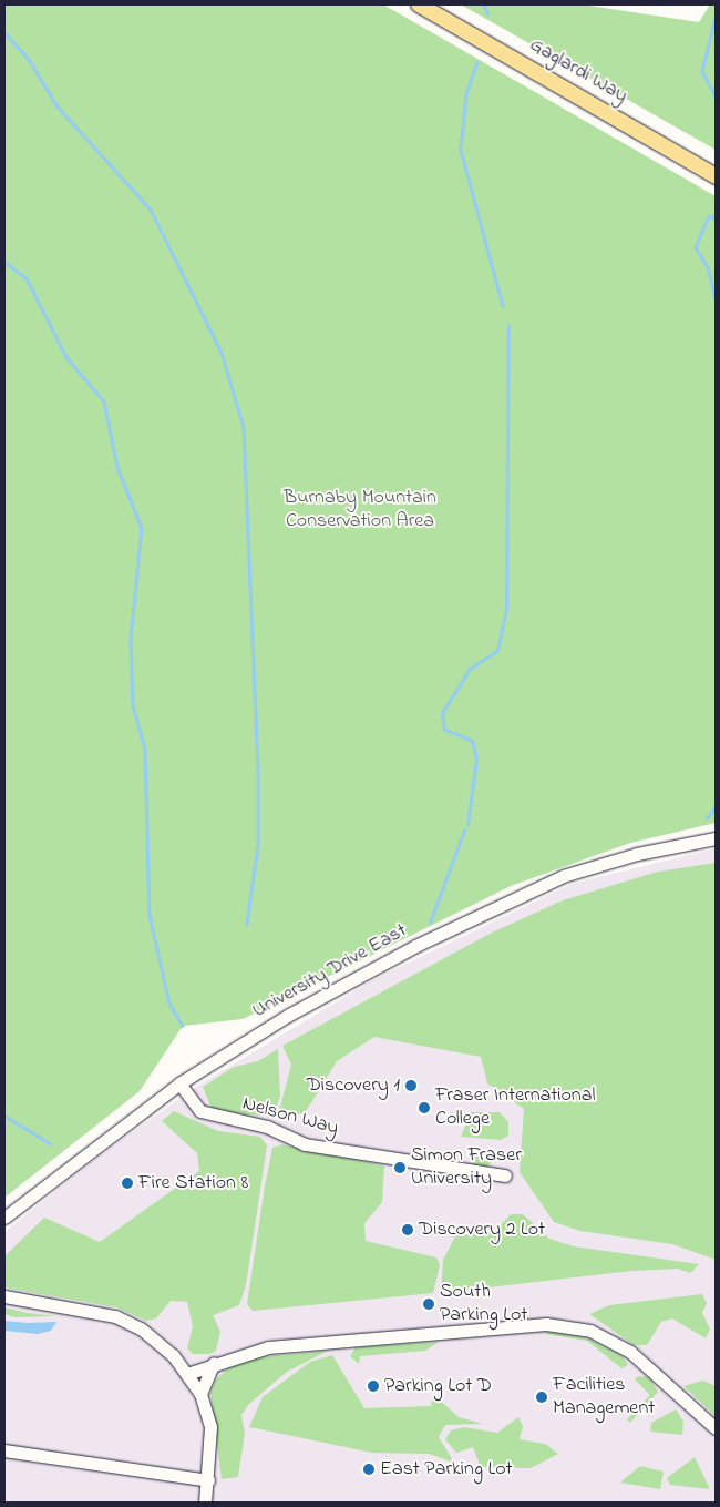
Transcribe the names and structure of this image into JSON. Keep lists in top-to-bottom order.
{
  "streets": {
    "main road": ["Gaglardi Way"],
    "street": ["University Drive East", "Nelson Way"]
  },
  "crossings": [
    ["University Drive East", "Nelson Way"]
  ],
  "parks": ["Burnaby Mountain Conservation Area"],
  "places": [
    "Discovery 1",
    "Fraser International College",
    "Simon Fraser University",
    "Fire Station 8",
    "Discovery 2 Lot",
    "South Parking Lot",
    "Parking Lot D",
    "Facilities Management",
    "East Parking Lot"
  ]
}
